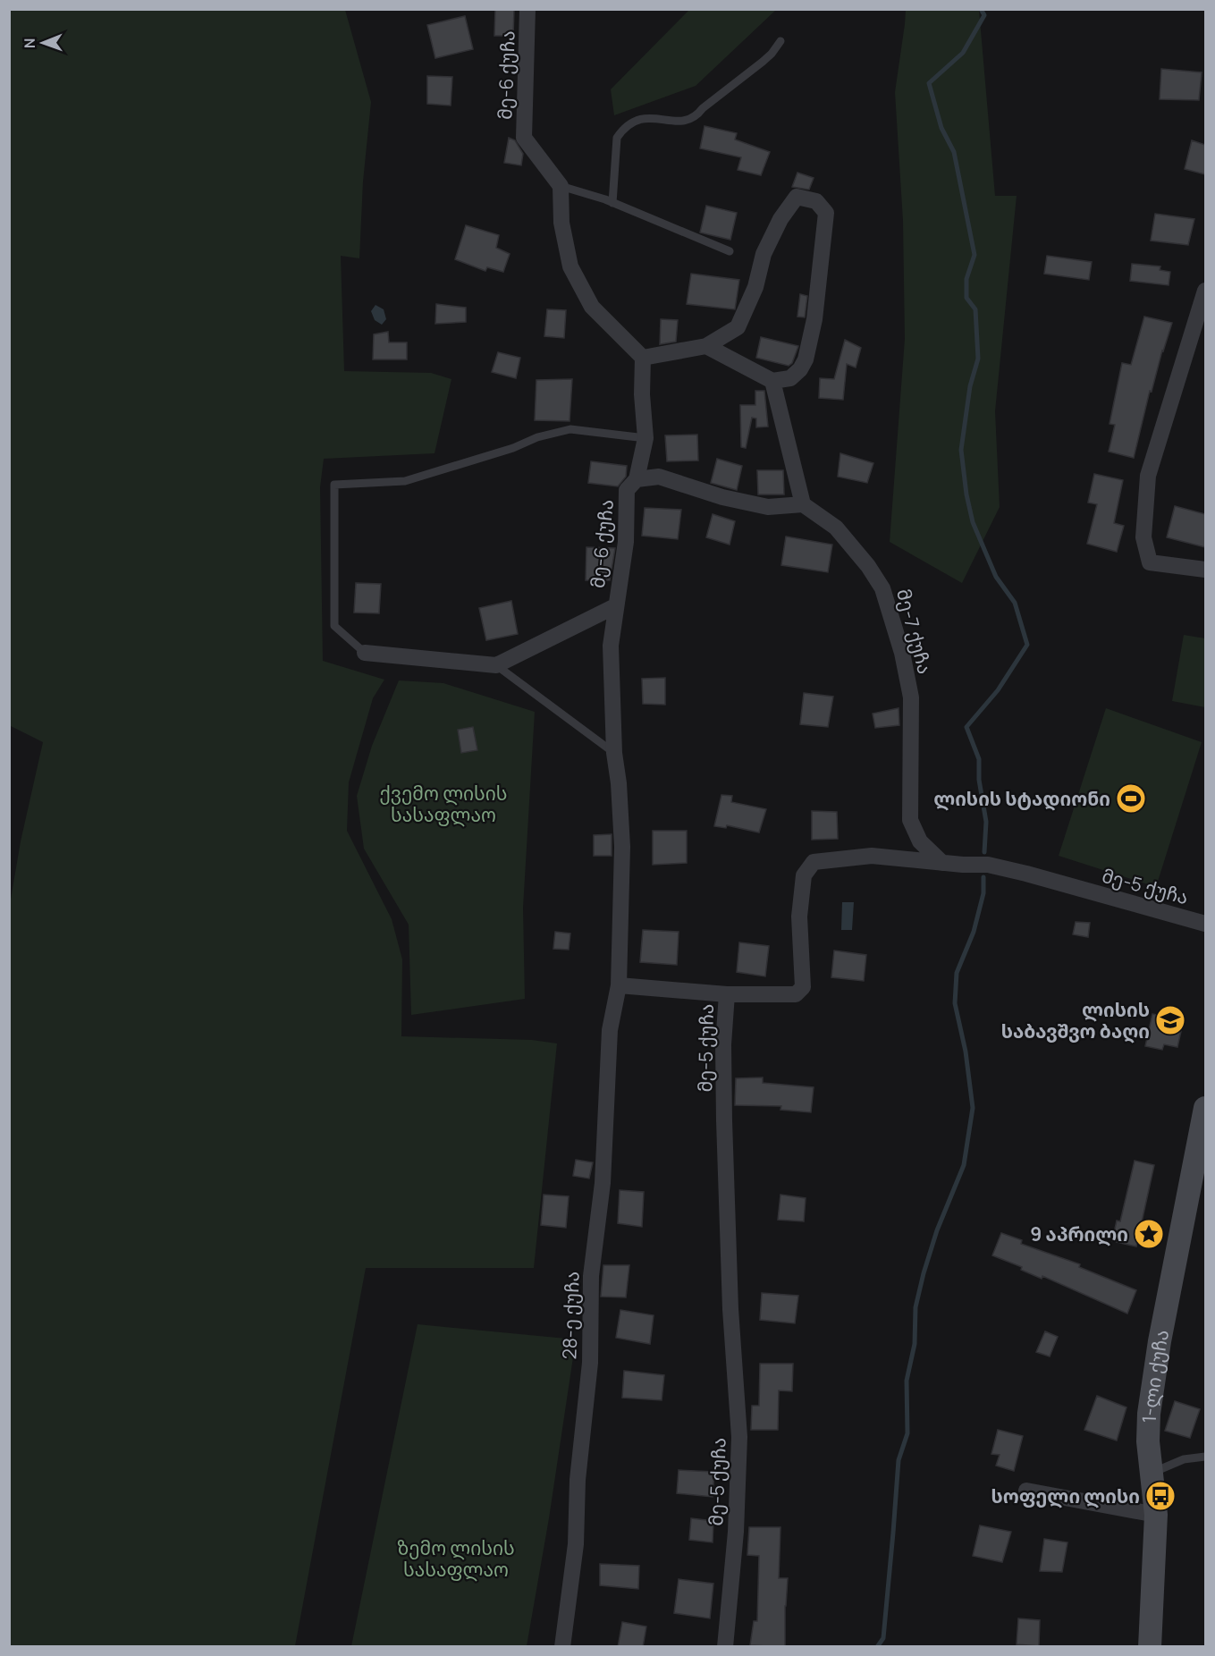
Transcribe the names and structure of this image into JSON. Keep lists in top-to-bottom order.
{
  "streets": {
    "main road": ["1-ლი ქუჩა"],
    "street": [
      "მე-6 ქუჩა",
      "მე-7 ქუჩა",
      "მე-5 ქუჩა",
      "28-ე ქუჩა"
    ]
  },
  "crossings": [
    ["მე-6 ქუჩა", "28-ე ქუჩა"],
    ["მე-7 ქუჩა", "მე-5 ქუჩა"]
  ],
  "parks": ["ქვემო ლისის სასაფლაო", "ზემო ლისის სასაფლაო"],
  "places": {
    "sports": ["ლისის სტადიონი"],
    "school or university": ["ლისის საბავშვო ბაღი"],
    "place": ["9 აპრილი"],
    "bus stop": ["სოფელი ლისი"]
  },
  "north": "left"
}
